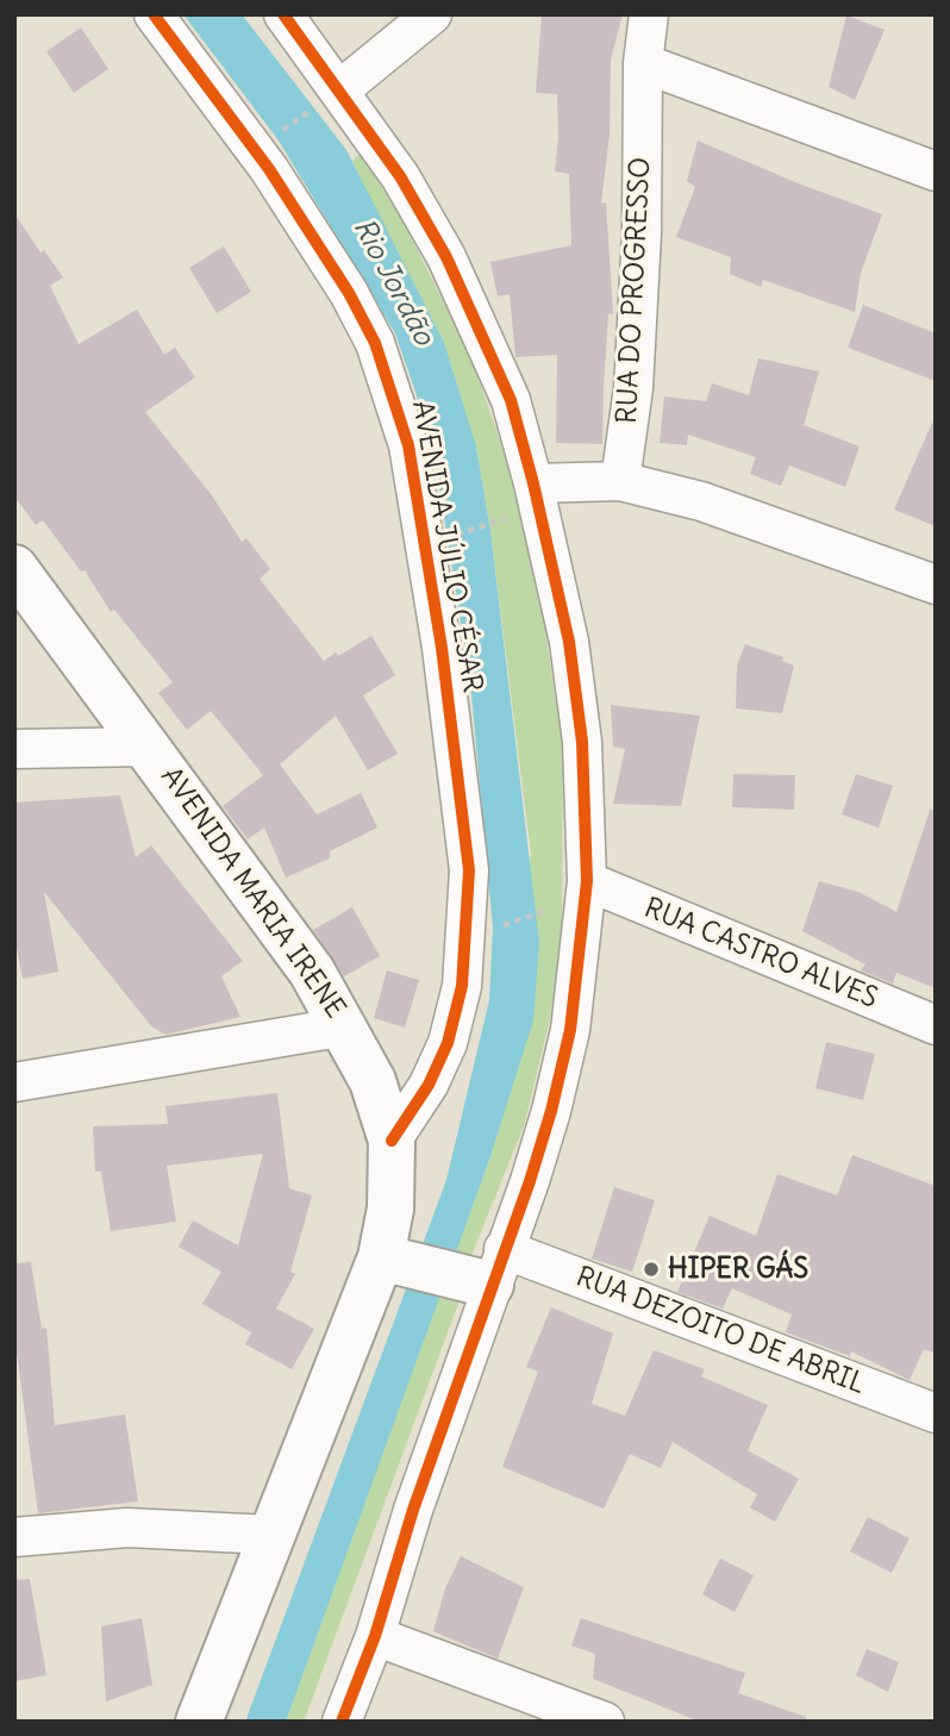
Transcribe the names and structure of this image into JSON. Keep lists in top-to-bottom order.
{
  "streets": {
    "main road": ["AVENIDA MARIA IRENE"],
    "street": [
      "RUA DO PROGRESSO",
      "AVENIDA JÚLIO CÉSAR",
      "RUA CASTRO ALVES",
      "RUA DEZOITO DE ABRIL"
    ]
  },
  "crossings": [
    ["AVENIDA JÚLIO CÉSAR", "AVENIDA MARIA IRENE"]
  ],
  "water": ["Rio Jordão"],
  "places": ["HIPER GÁS"]
}
